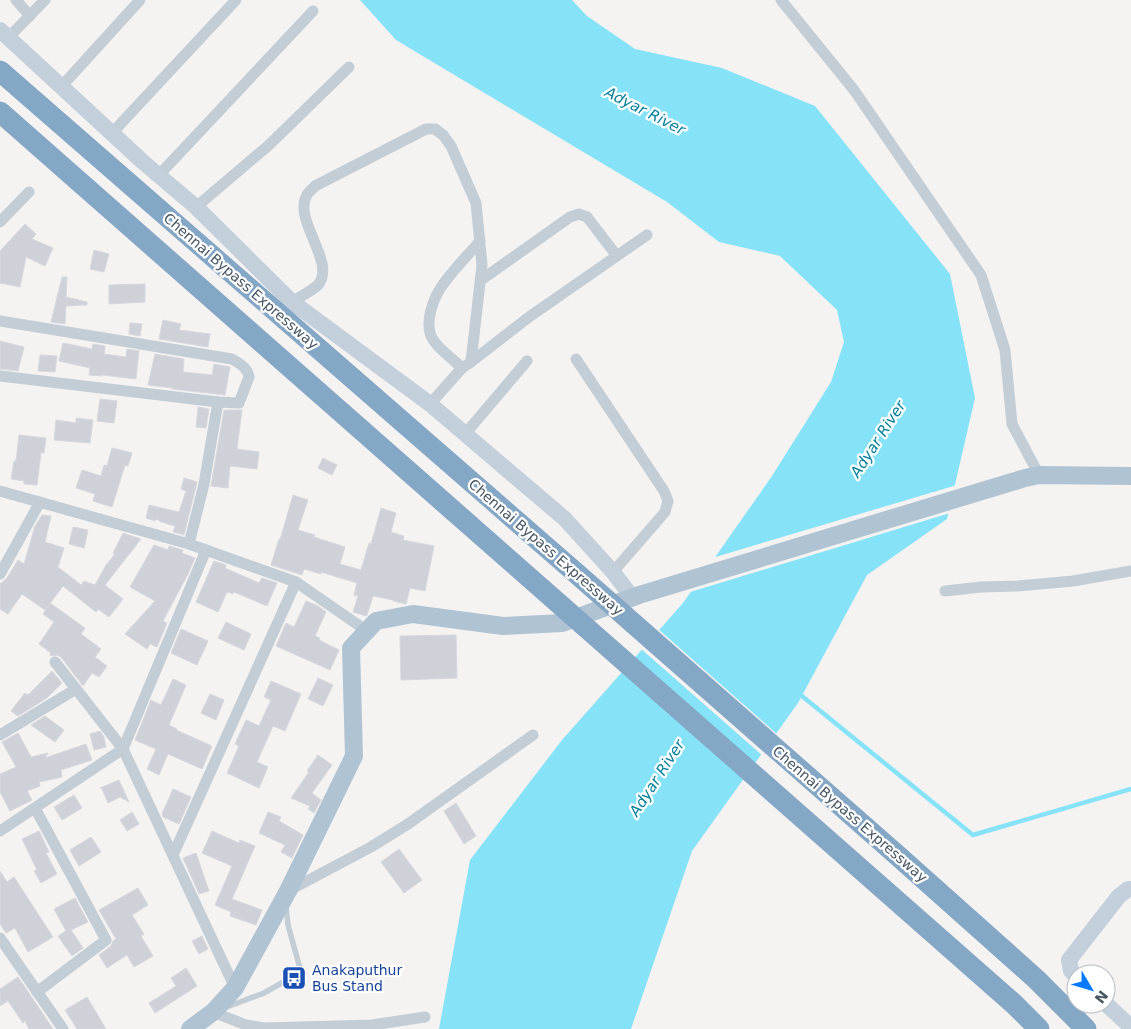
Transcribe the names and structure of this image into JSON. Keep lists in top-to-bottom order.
{
  "streets": {
    "highway": ["Chennai Bypass Expressway"]
  },
  "water": ["Adyar River"],
  "places": {
    "bus stop": ["Anakaputhur Bus Stand"]
  },
  "north": "bottom right"
}
